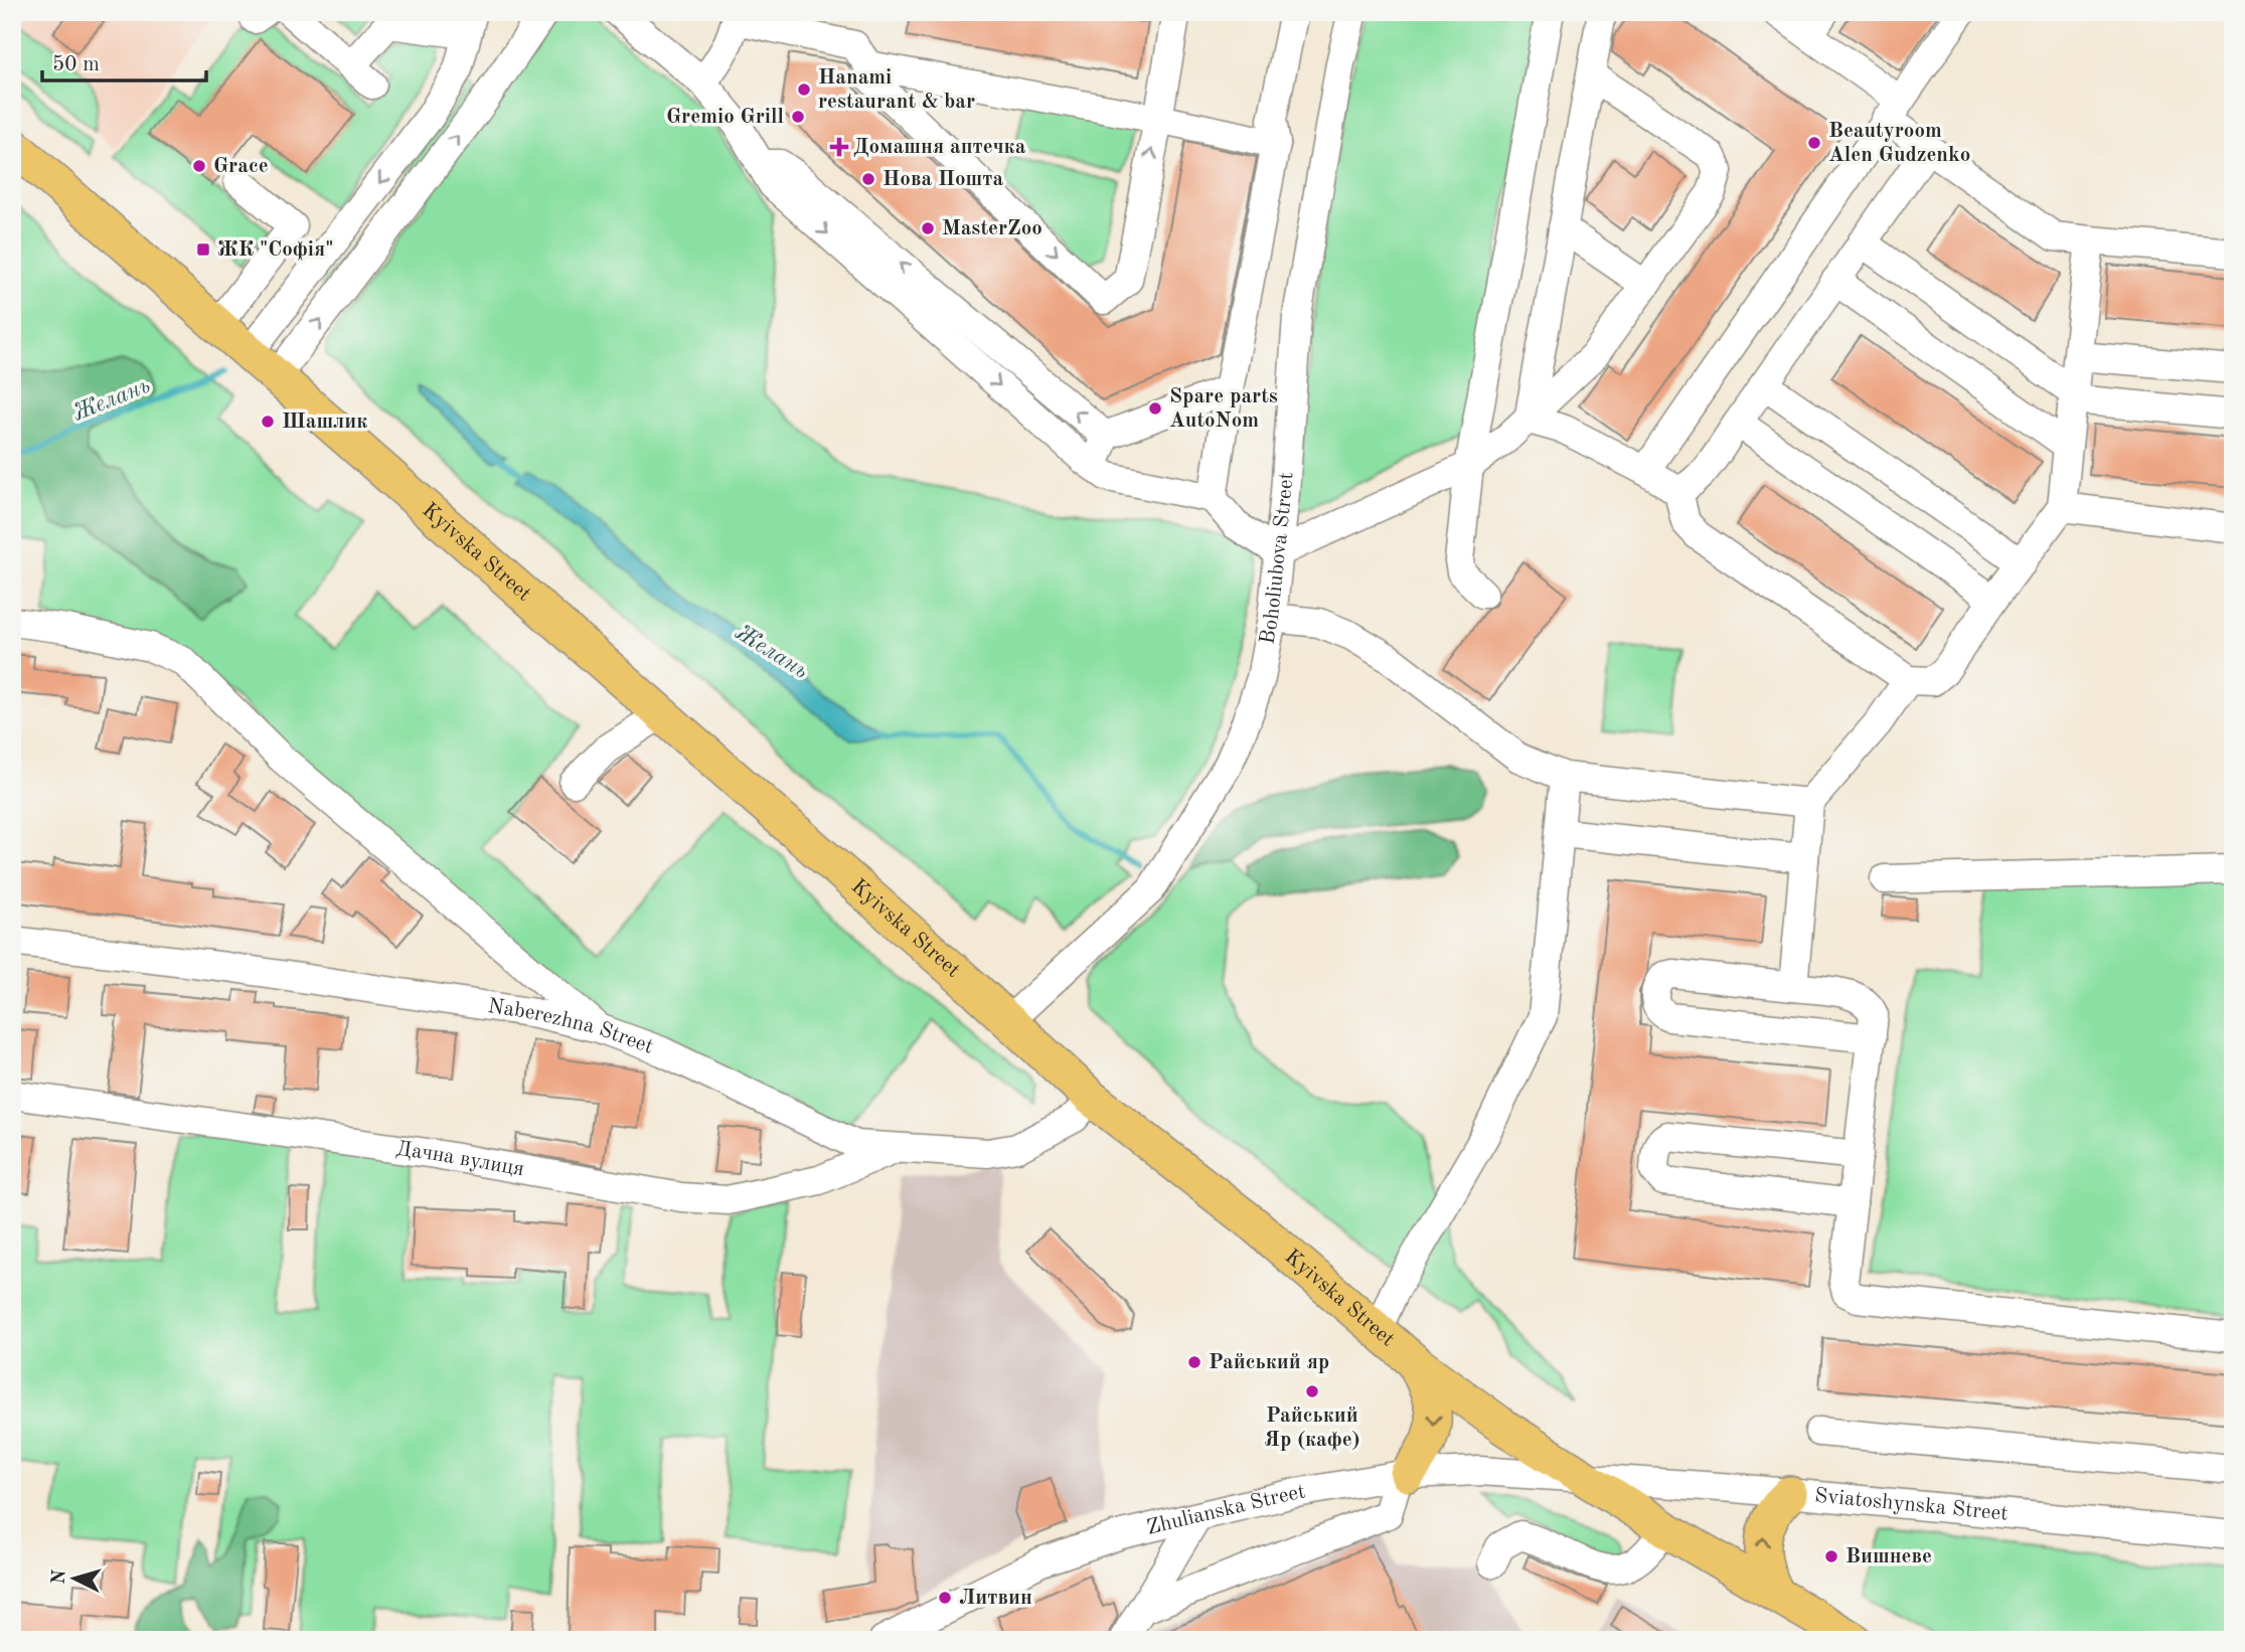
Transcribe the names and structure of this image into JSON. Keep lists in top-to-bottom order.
{
  "streets": {
    "main road": ["Kyivska Street"],
    "street": [
      "Boholiubova Street",
      "Naberezhna Street",
      "Дачна вулиця",
      "Sviatoshynska Street",
      "Zhulianska Street"
    ]
  },
  "crossings": [
    ["Kyivska Street", "Boholiubova Street"],
    ["Kyivska Street", "Naberezhna Street"],
    ["Kyivska Street", "Sviatoshynska Street"],
    ["Kyivska Street", "Zhulianska Street"],
    ["Naberezhna Street", "Дачна вулиця"],
    ["Sviatoshynska Street", "Zhulianska Street"]
  ],
  "water": ["Желань"],
  "places": {
    "other": [
      "Hanami restaurant & bar",
      "Gremio Grill",
      "Beautyroom Alen Gudzenko",
      "Grace",
      "Нова Пошта",
      "MasterZoo",
      "Spare parts AutoNom",
      "Шашлик",
      "Райський яр",
      "Райський Яр (кафе)",
      "Вишневе",
      "Литвин"
    ],
    "health": ["Домашня аптечка"],
    "transit": ["ЖК \"Софія\""]
  },
  "scale_bar": "50 m",
  "north": "left"
}
